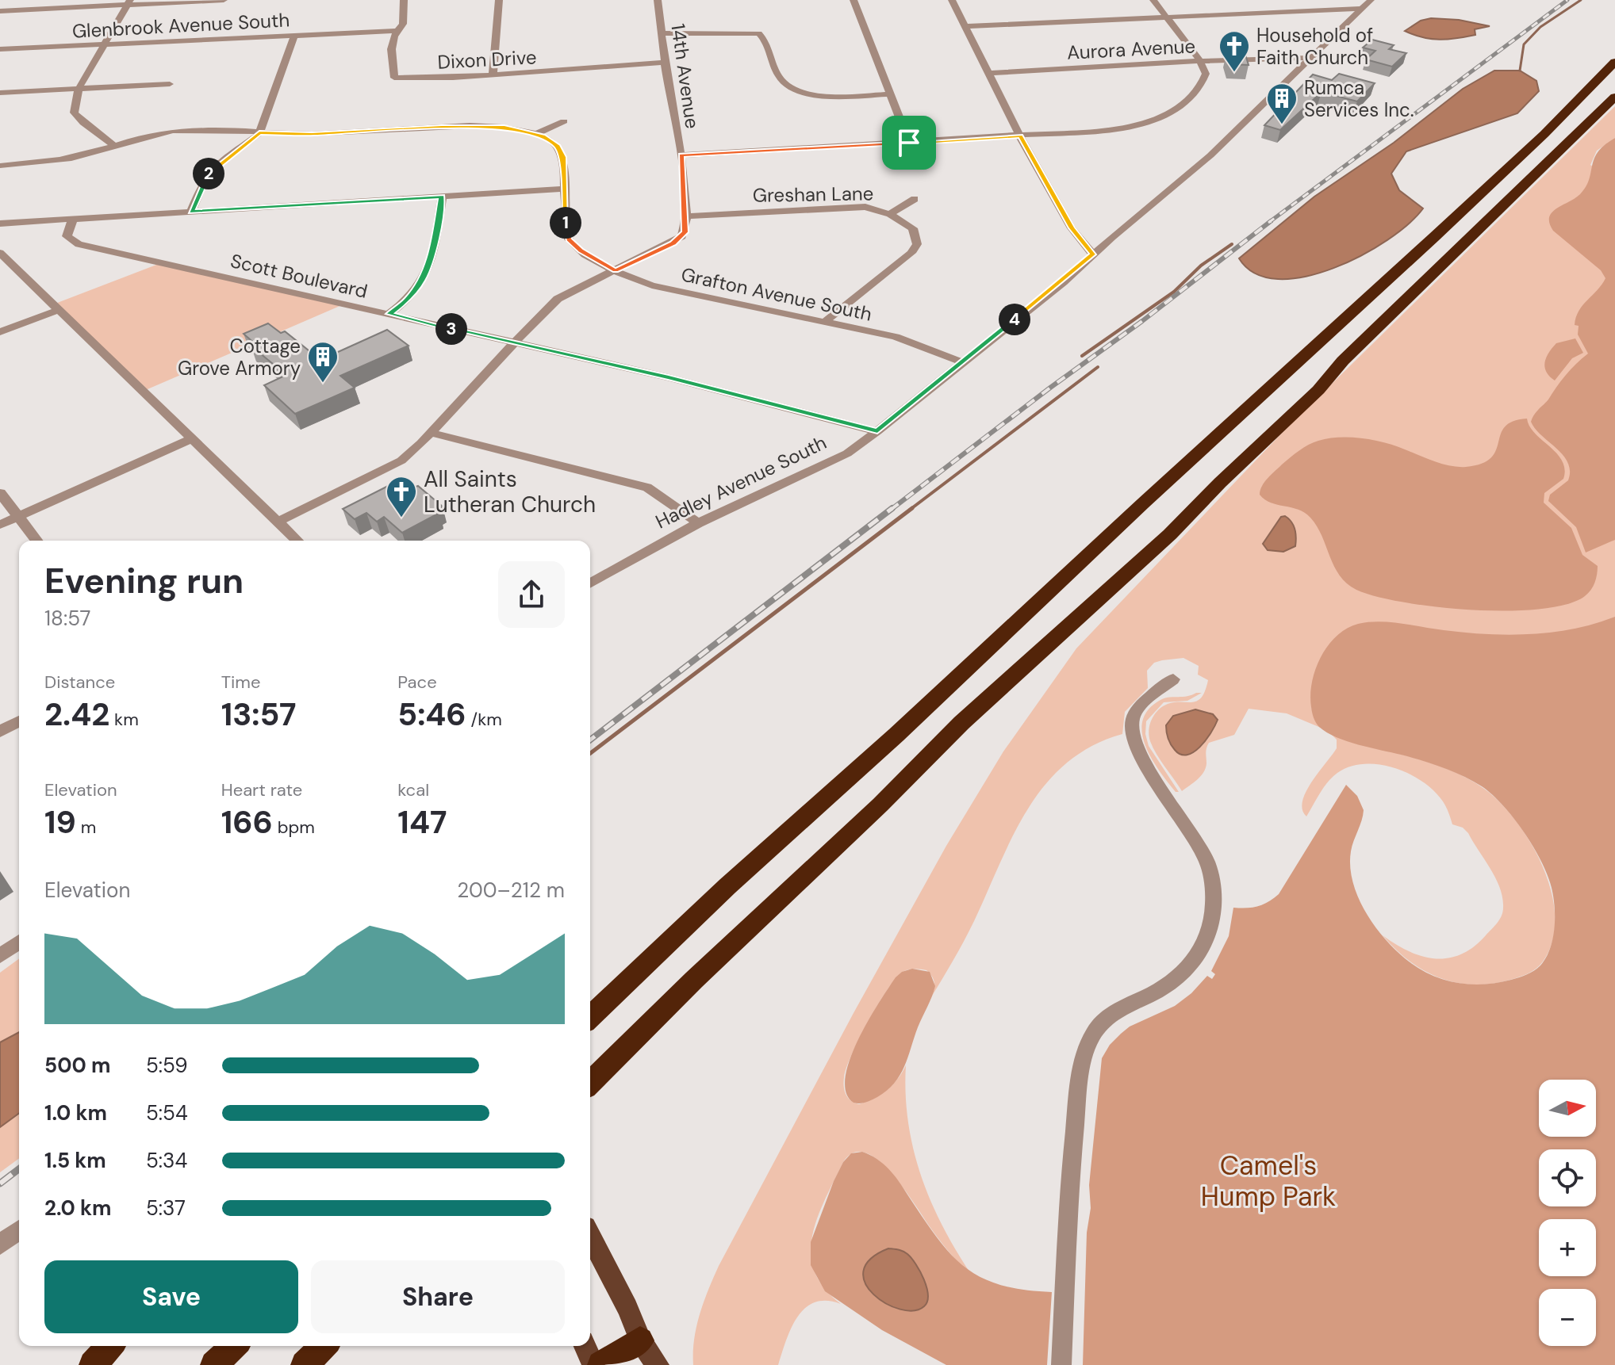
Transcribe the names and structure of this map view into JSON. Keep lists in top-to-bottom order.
{
  "streets": {
    "street": [
      "Glenbrook Avenue South",
      "Aurora Avenue",
      "Dixon Drive",
      "14th Avenue",
      "Greshan Lane",
      "Scott Boulevard",
      "Grafton Avenue South",
      "Hadley Avenue South"
    ]
  },
  "crossings": [
    ["Glenbrook Avenue South", "Dixon Drive"],
    ["Aurora Avenue", "Hadley Avenue South"],
    ["Dixon Drive", "14th Avenue"],
    ["14th Avenue", "Greshan Lane"],
    ["Greshan Lane", "Grafton Avenue South"],
    ["Scott Boulevard", "Hadley Avenue South"],
    ["Grafton Avenue South", "Hadley Avenue South"]
  ],
  "parks": ["Camel's Hump Park"],
  "places": {
    "church": ["Household of Faith Church", "All Saints Lutheran Church"],
    "building": ["Rumca Services Inc.", "Cottage Grove Armory"]
  },
  "north": "right",
  "page": {
    "pins": [
      "2",
      "1",
      "4",
      "3"
    ],
    "heading": ["Evening run", "18:57"],
    "stats": [
      ["Distance", "2.42 km"],
      ["Time", "13:57"],
      ["Pace", "5:46 /km"],
      ["Elevation", "19 m"],
      ["Heart rate", "166 bpm"],
      ["kcal", "147"]
    ],
    "chart": ["Elevation", "200–212 m"],
    "list": [
      {
        "name": "500 m",
        "note": "5:59"
      },
      {
        "name": "1.0 km",
        "note": "5:54"
      },
      {
        "name": "1.5 km",
        "note": "5:34"
      },
      {
        "name": "2.0 km",
        "note": "5:37"
      }
    ],
    "map_buttons": ["+", "−"],
    "buttons": ["Save", "Share"]
  }
}
